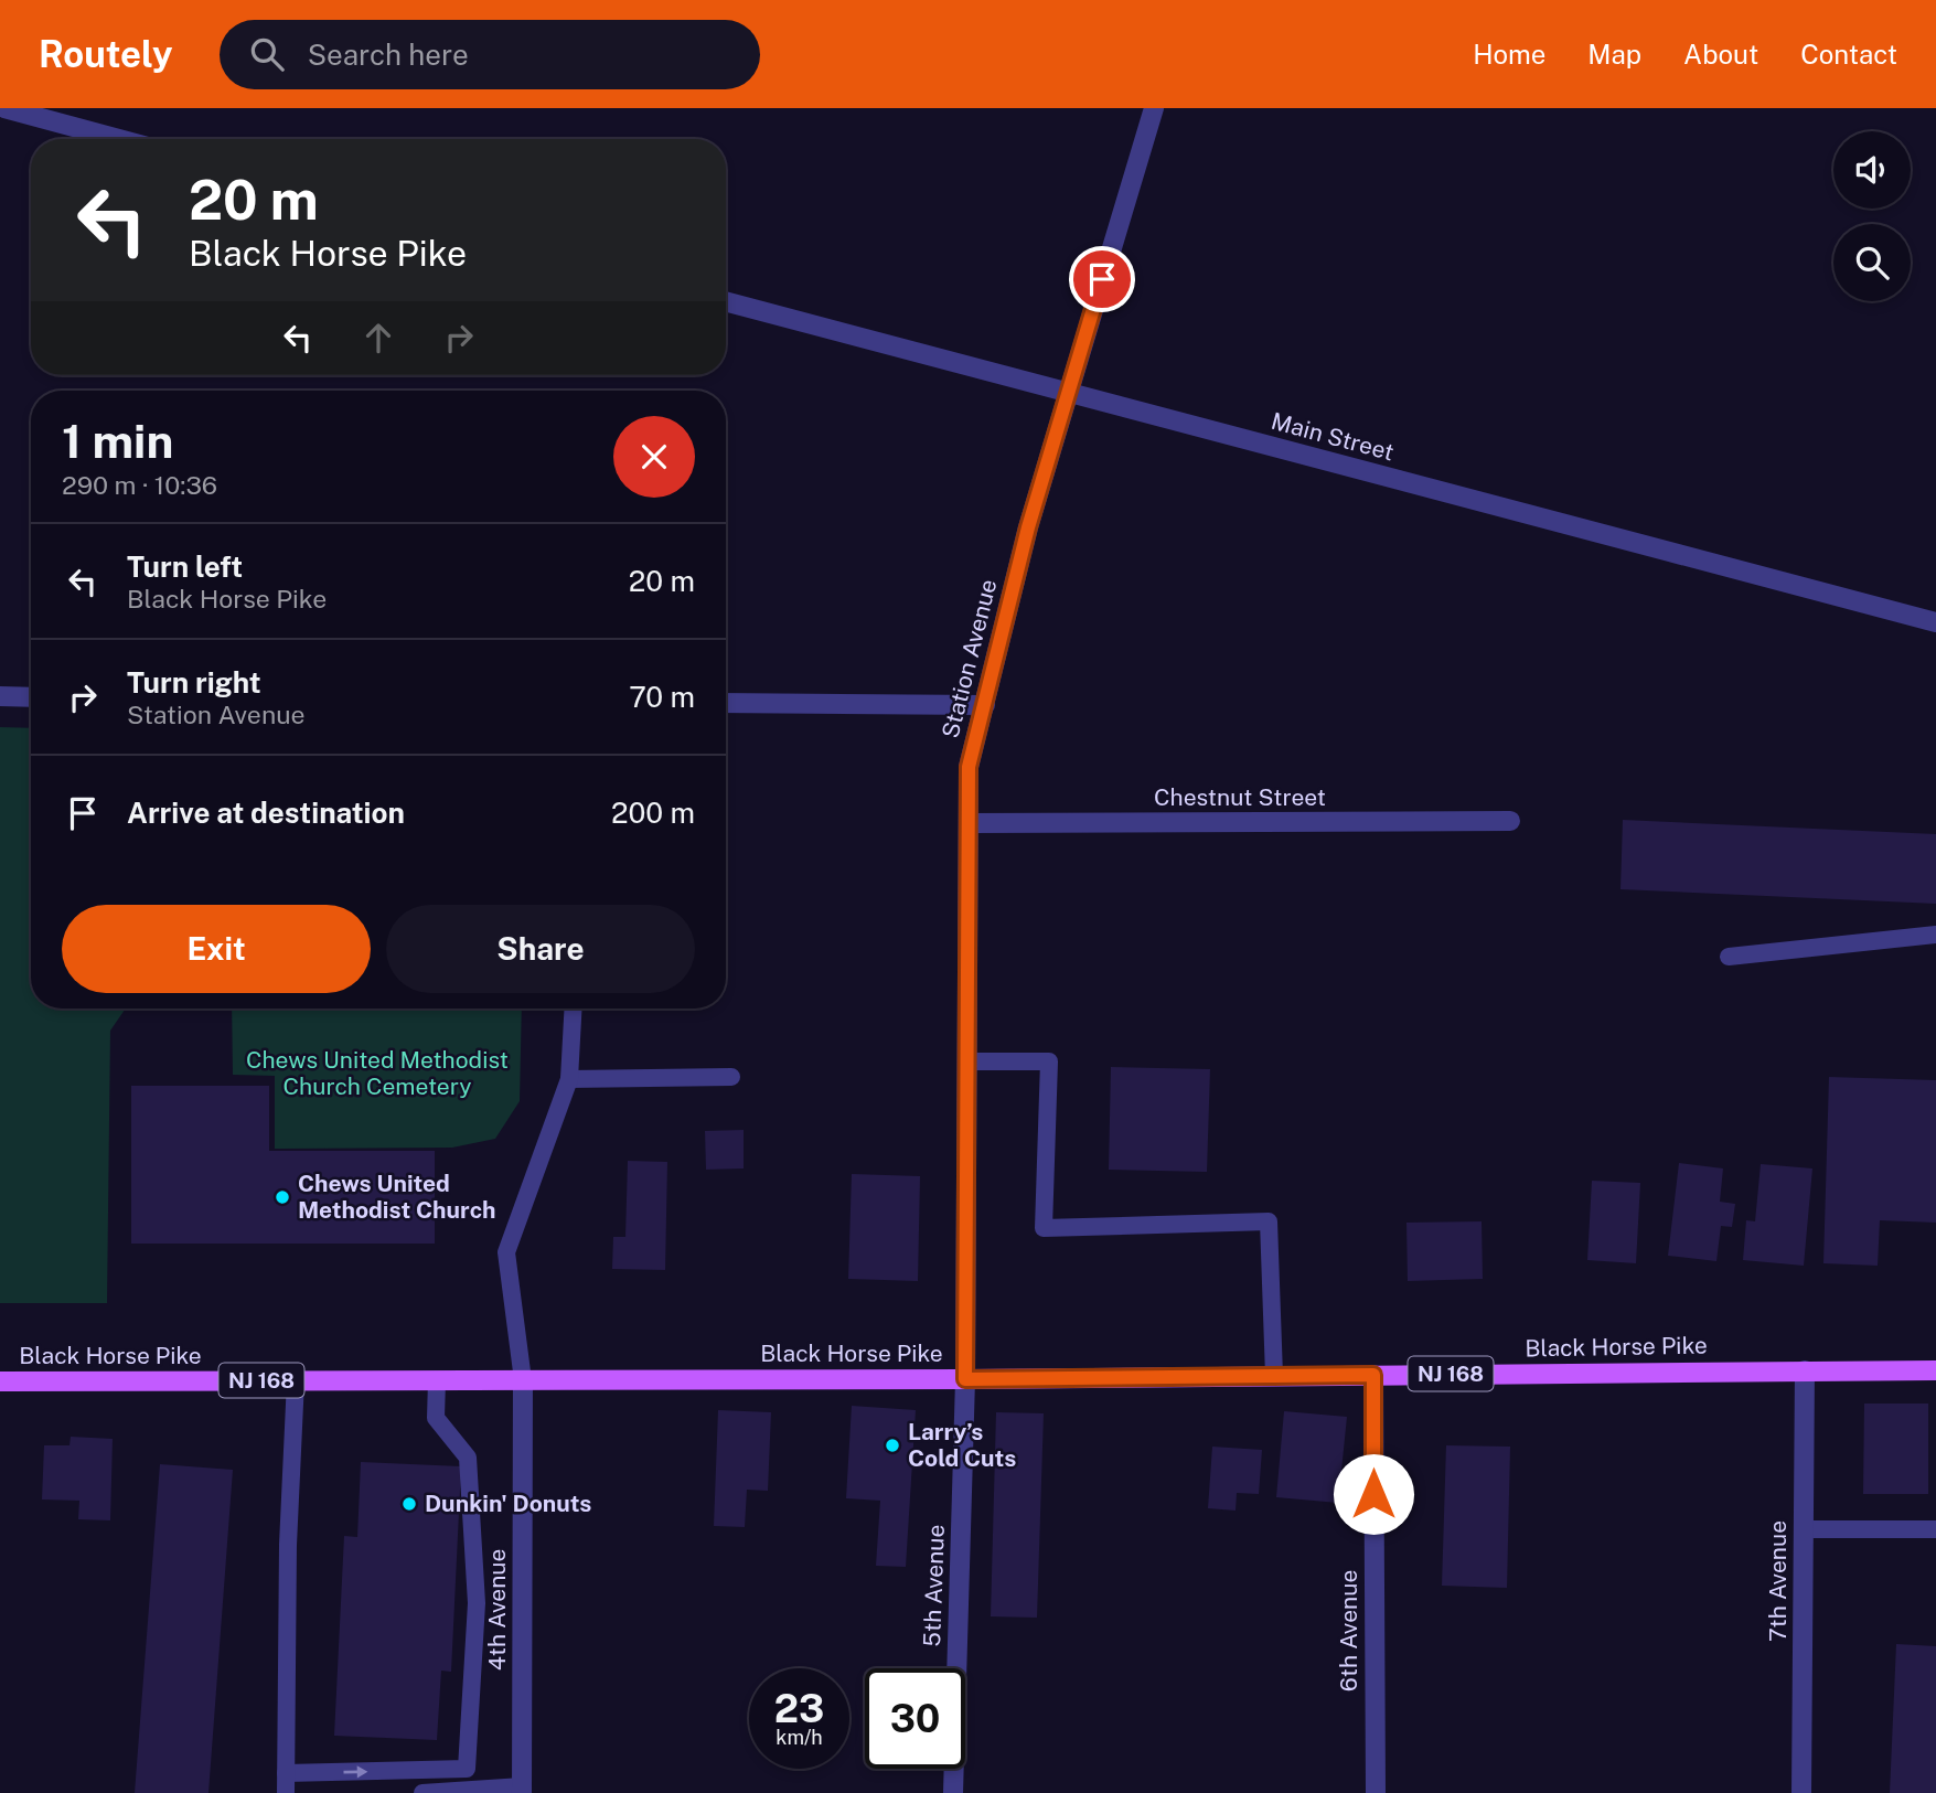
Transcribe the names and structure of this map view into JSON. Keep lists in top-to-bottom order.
{
  "streets": {
    "main road": ["Black Horse Pike", "NJ 168"],
    "street": [
      "Main Street",
      "Station Avenue",
      "Chestnut Street",
      "7th Avenue",
      "5th Avenue",
      "4th Avenue",
      "6th Avenue"
    ]
  },
  "crossings": [
    ["Main Street", "Station Avenue"],
    ["Station Avenue", "Chestnut Street"],
    ["Station Avenue", "Black Horse Pike"],
    ["Station Avenue", "5th Avenue"],
    ["Black Horse Pike", "7th Avenue"],
    ["Black Horse Pike", "5th Avenue"],
    ["Black Horse Pike", "4th Avenue"],
    ["Black Horse Pike", "6th Avenue"]
  ],
  "parks": ["Chews United Methodist Church Cemetery"],
  "places": ["Chews United Methodist Church", "Larry’s Cold Cuts", "Dunkin' Donuts"],
  "page": {
    "header": "Routely",
    "search": "Search here",
    "nav": [
      "Home",
      "Map",
      "About",
      "Contact"
    ],
    "turn": ["20 m", "Black Horse Pike"],
    "heading": ["1 min", "290 m · 10:36"],
    "list": [
      {
        "name": "Turn left",
        "note": "Black Horse Pike",
        "value": "20 m"
      },
      {
        "name": "Turn right",
        "note": "Station Avenue",
        "value": "70 m"
      },
      {
        "name": "Arrive at destination",
        "value": "200 m"
      }
    ],
    "buttons": ["Exit", "Share"],
    "speed": "23 km/h",
    "limit": "30"
  }
}
